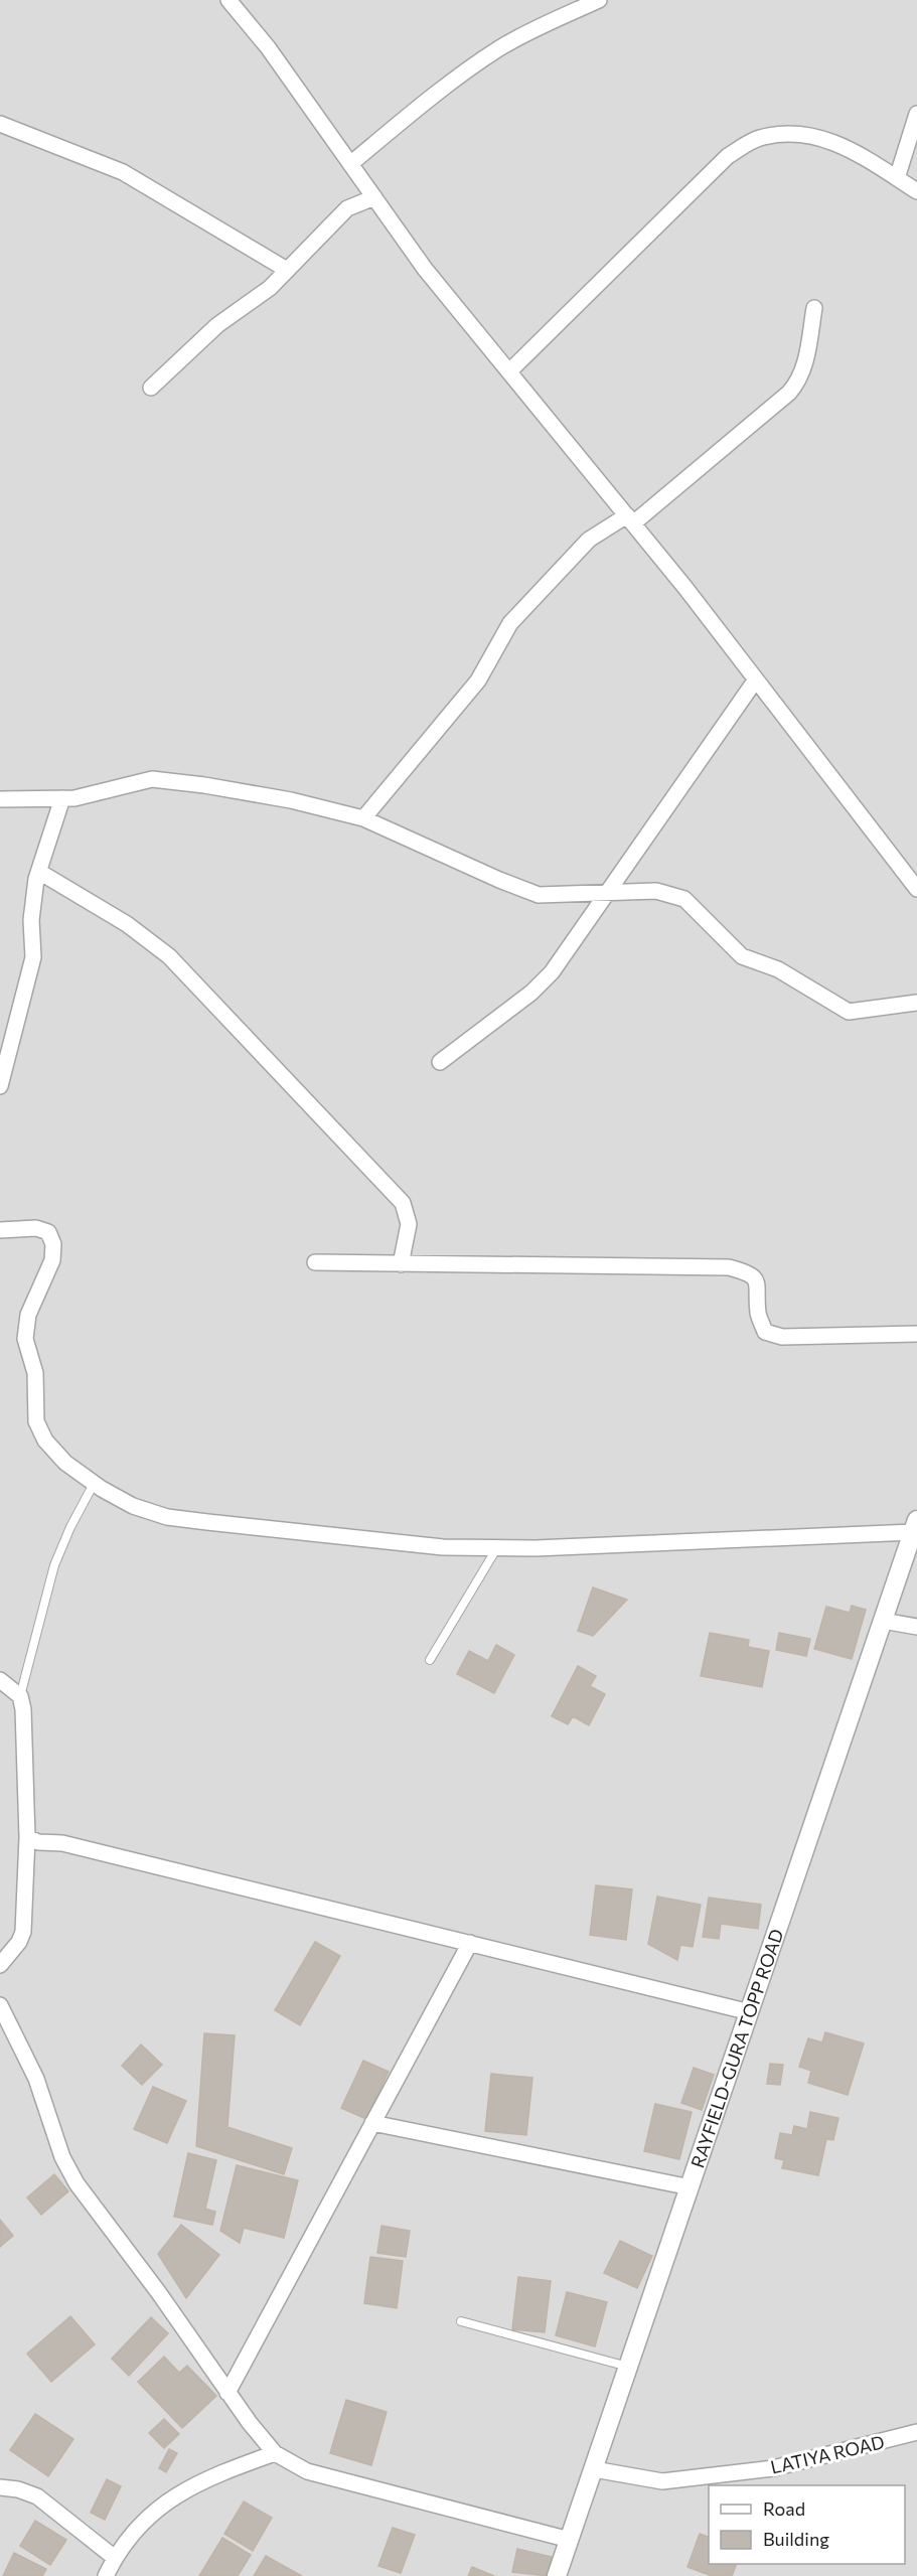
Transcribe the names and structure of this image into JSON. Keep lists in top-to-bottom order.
{
  "streets": {
    "street": ["RAYFIELD-GURA TOPP ROAD", "LATIYA ROAD"]
  },
  "crossings": [
    ["RAYFIELD-GURA TOPP ROAD", "LATIYA ROAD"]
  ],
  "legend": ["Road", "Building"]
}
